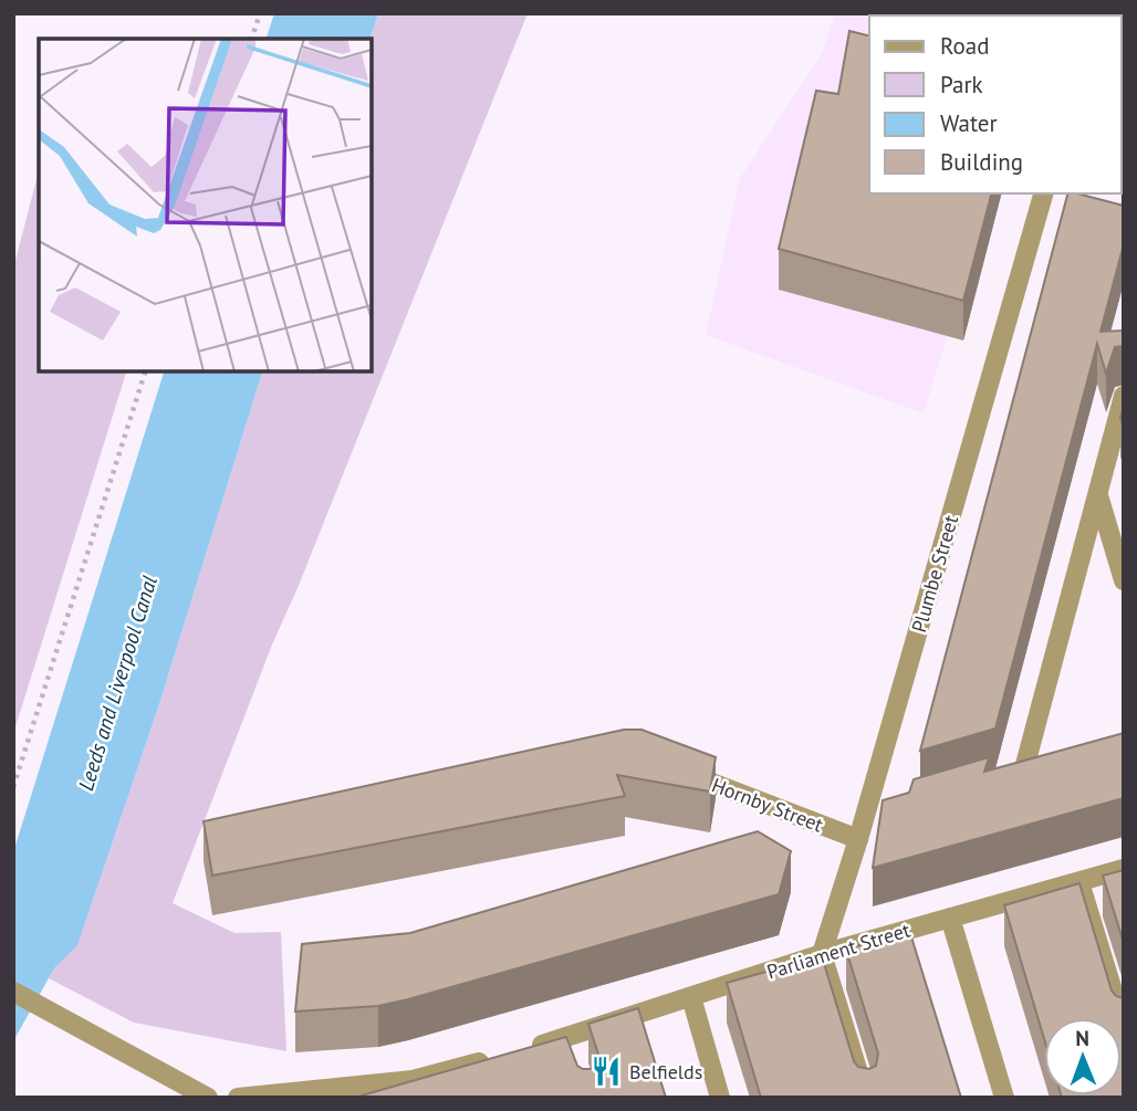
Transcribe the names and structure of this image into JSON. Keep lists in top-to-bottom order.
{
  "streets": {
    "street": ["Plumbe Street", "Hornby Street", "Parliament Street"]
  },
  "crossings": [
    ["Plumbe Street", "Hornby Street"],
    ["Plumbe Street", "Parliament Street"]
  ],
  "water": ["Leeds and Liverpool Canal"],
  "places": {
    "restaurant": ["Belfields"]
  },
  "legend": [
    "Road",
    "Park",
    "Water",
    "Building"
  ],
  "north": "top"
}
